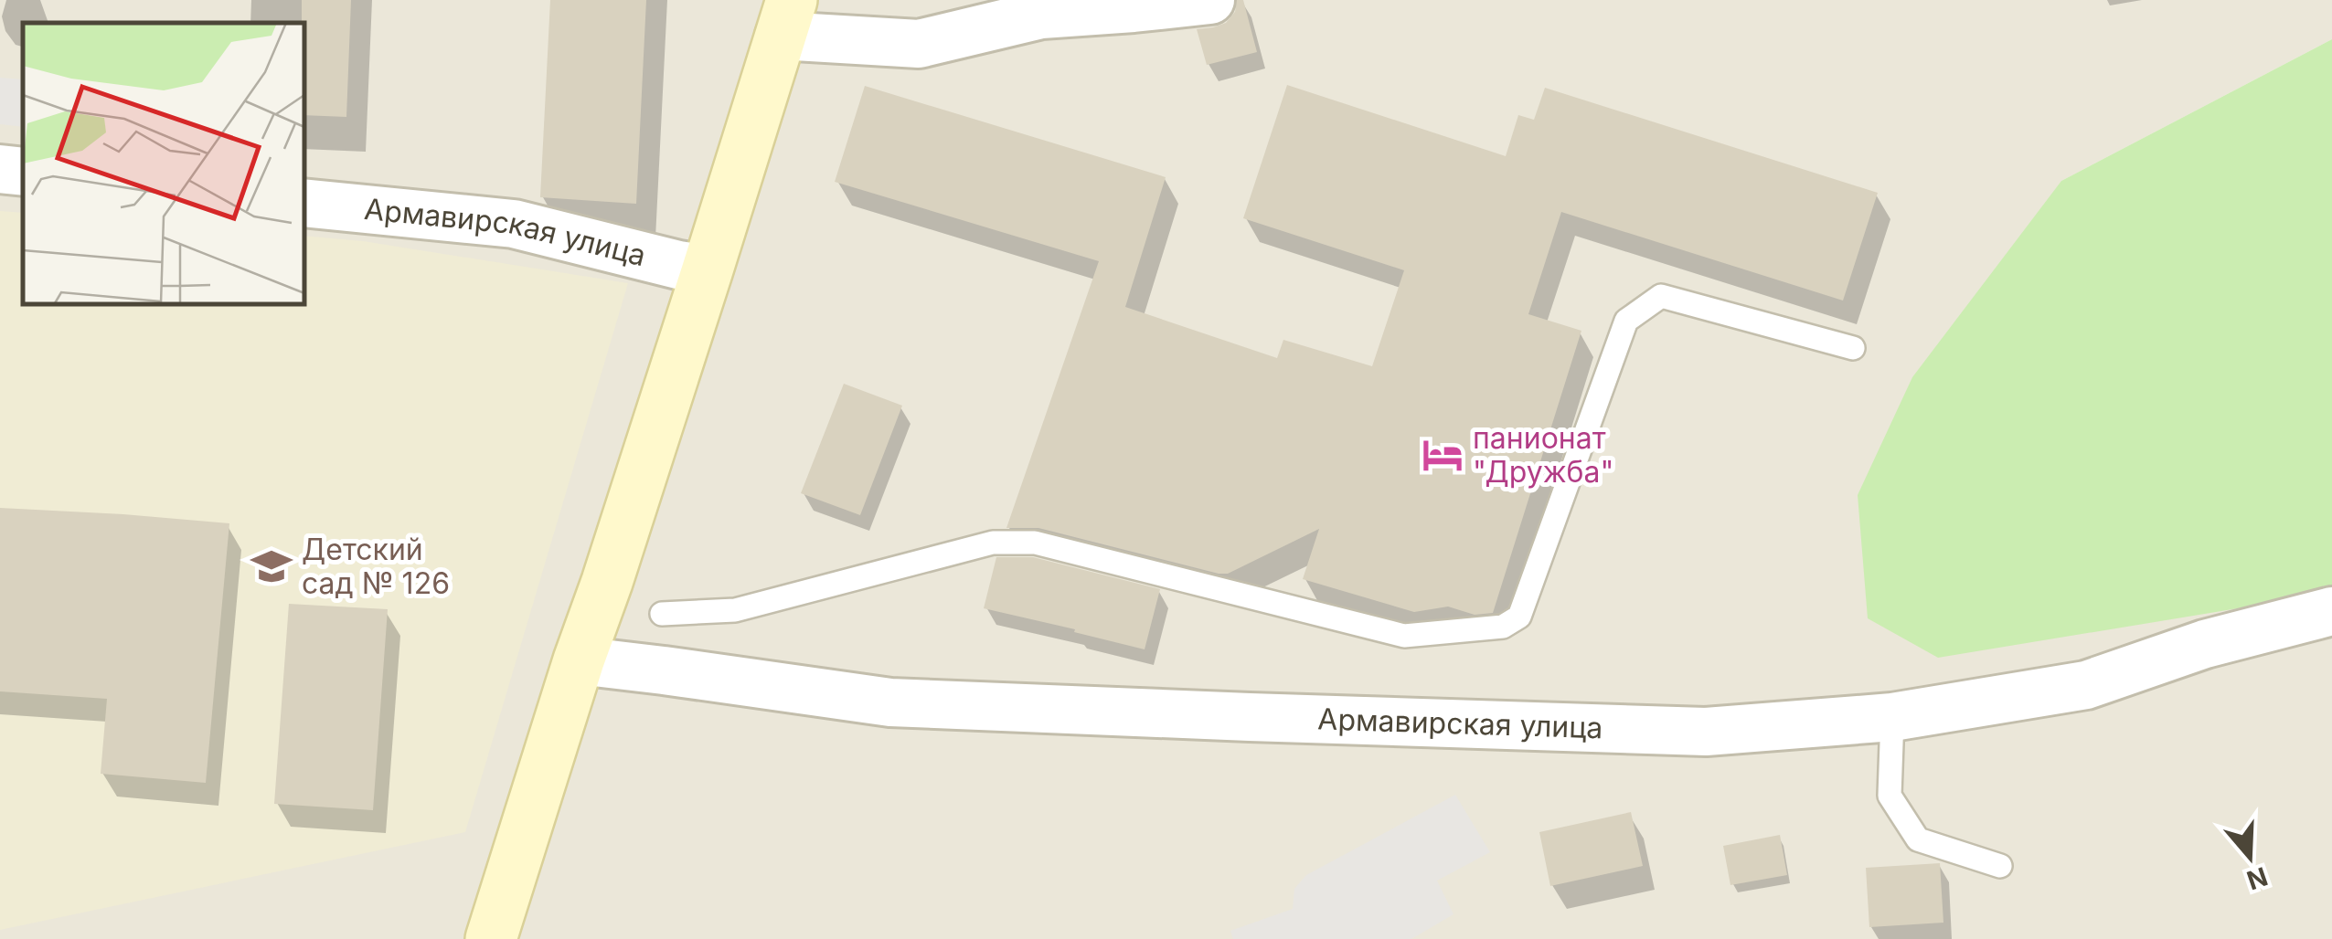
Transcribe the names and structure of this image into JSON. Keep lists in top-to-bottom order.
{
  "streets": {
    "street": ["Армавирская улица"]
  },
  "places": {
    "hotel": ["панионат \"Дружба\""],
    "school or university": ["Детский сад № 126"]
  },
  "north": "bottom"
}
